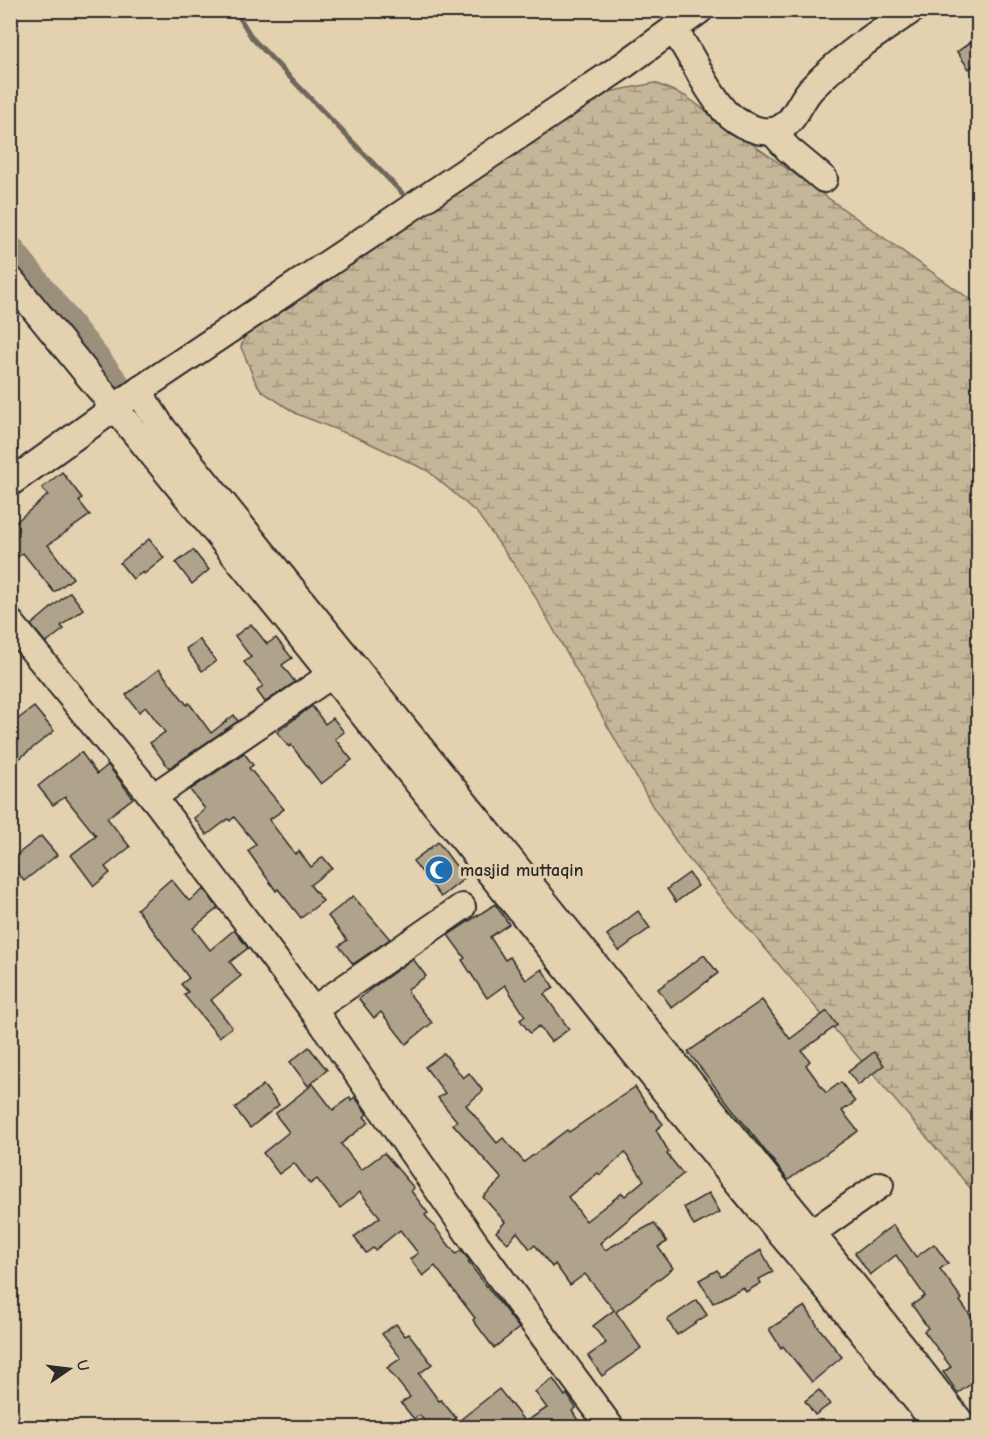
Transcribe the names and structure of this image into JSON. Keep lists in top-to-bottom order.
{
  "places": {
    "mosque": ["masjid muttaqin"]
  },
  "north": "right"
}
